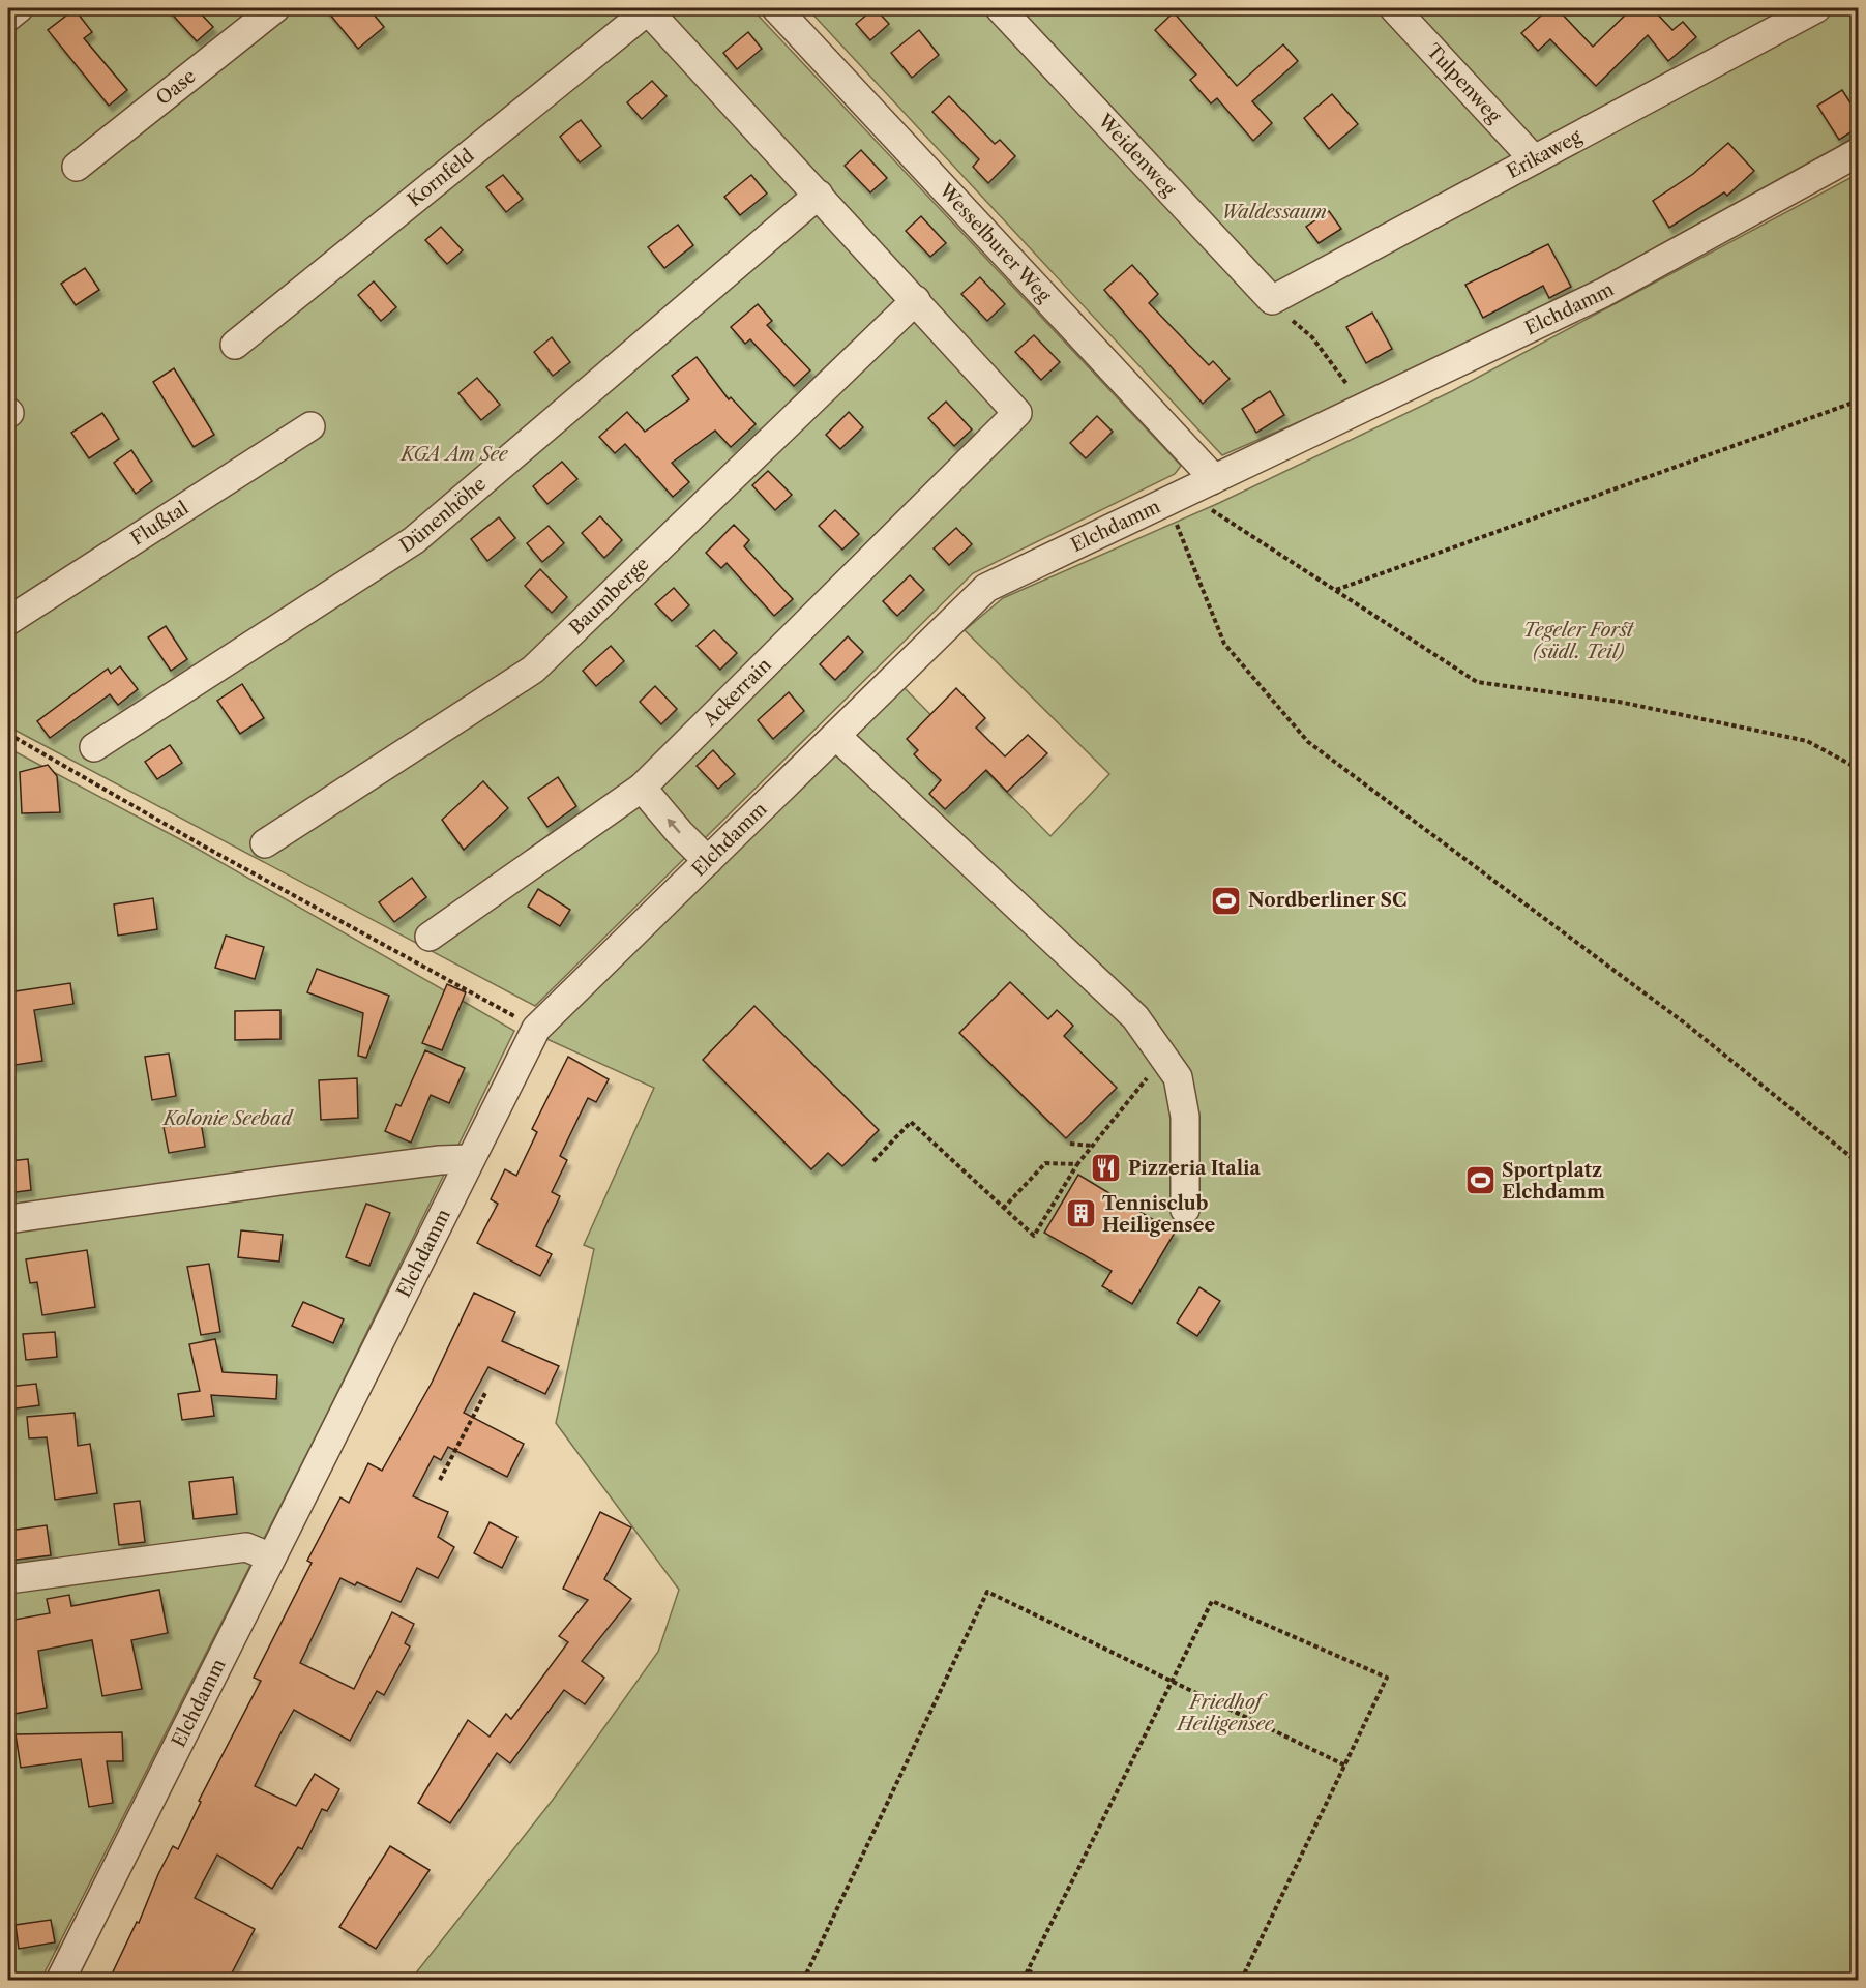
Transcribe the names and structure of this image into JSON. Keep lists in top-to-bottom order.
{
  "streets": {
    "street": [
      "Tulpenweg",
      "Oase",
      "Weidenweg",
      "Erikaweg",
      "Kornfeld",
      "Wesselburer Weg",
      "Elchdamm",
      "Dünenhöhe",
      "Flußtal",
      "Baumberge",
      "Ackerrain"
    ]
  },
  "crossings": [
    ["Tulpenweg", "Erikaweg"],
    ["Weidenweg", "Erikaweg"],
    ["Wesselburer Weg", "Elchdamm"],
    ["Baumberge", "Ackerrain"]
  ],
  "parks": [
    "Waldessaum",
    "KGA Am See",
    "Tegeler Forst (südl. Teil)",
    "Kolonie Seebad",
    "Friedhof Heiligensee"
  ],
  "places": {
    "sports": ["Nordberliner SC", "Sportplatz Elchdamm"],
    "restaurant": ["Pizzeria Italia"],
    "building": ["Tennisclub Heiligensee"]
  }
}
